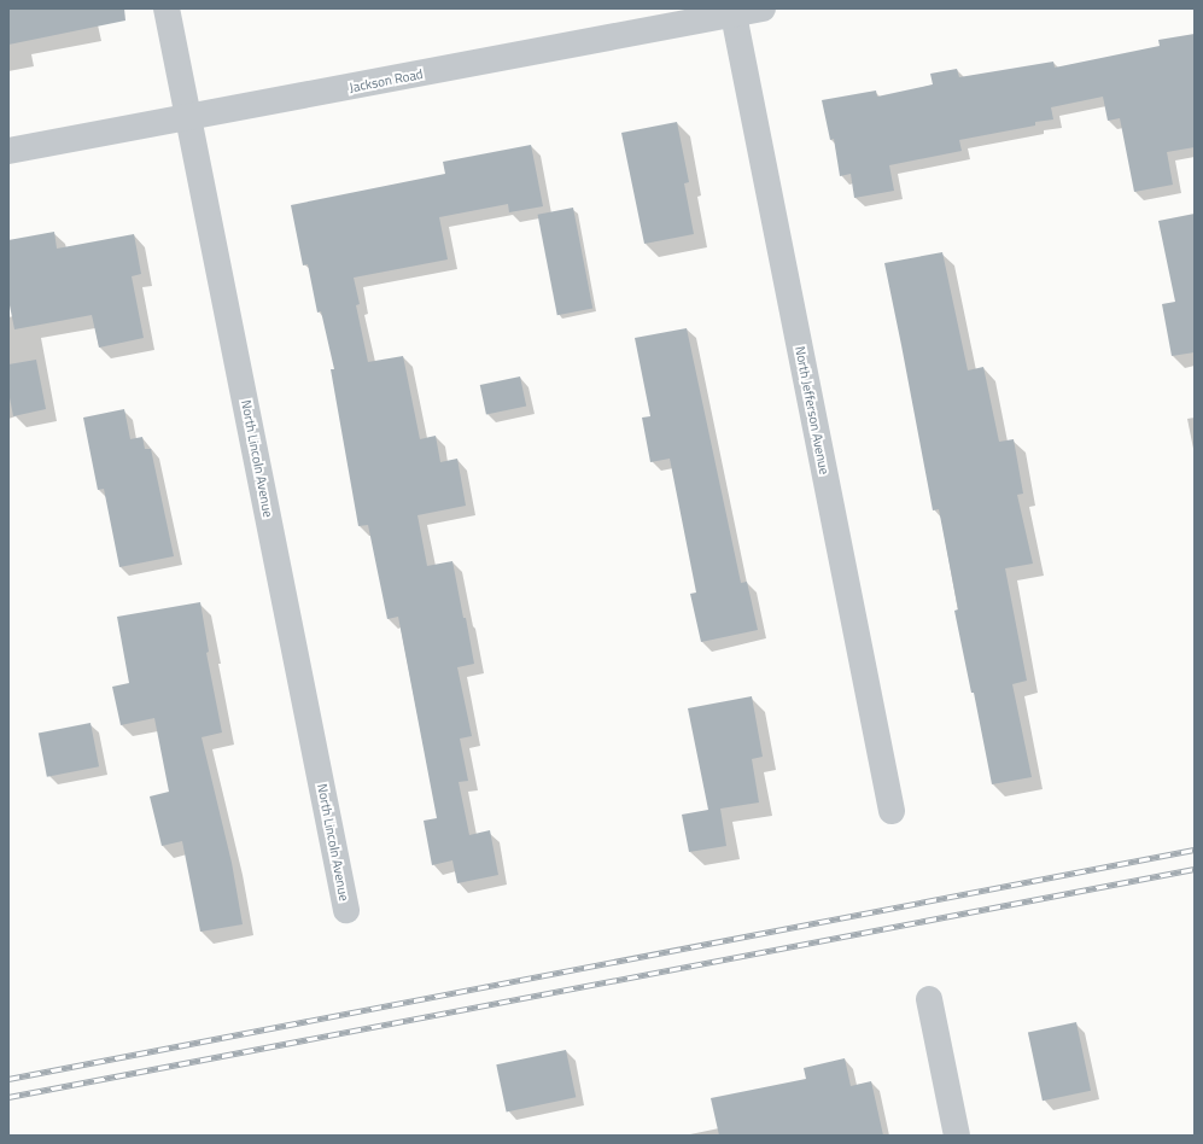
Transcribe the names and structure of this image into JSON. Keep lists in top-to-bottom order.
{
  "streets": {
    "street": ["Jackson Road", "North Jefferson Avenue", "North Lincoln Avenue"]
  },
  "crossings": [
    ["Jackson Road", "North Jefferson Avenue"],
    ["Jackson Road", "North Lincoln Avenue"]
  ]
}
